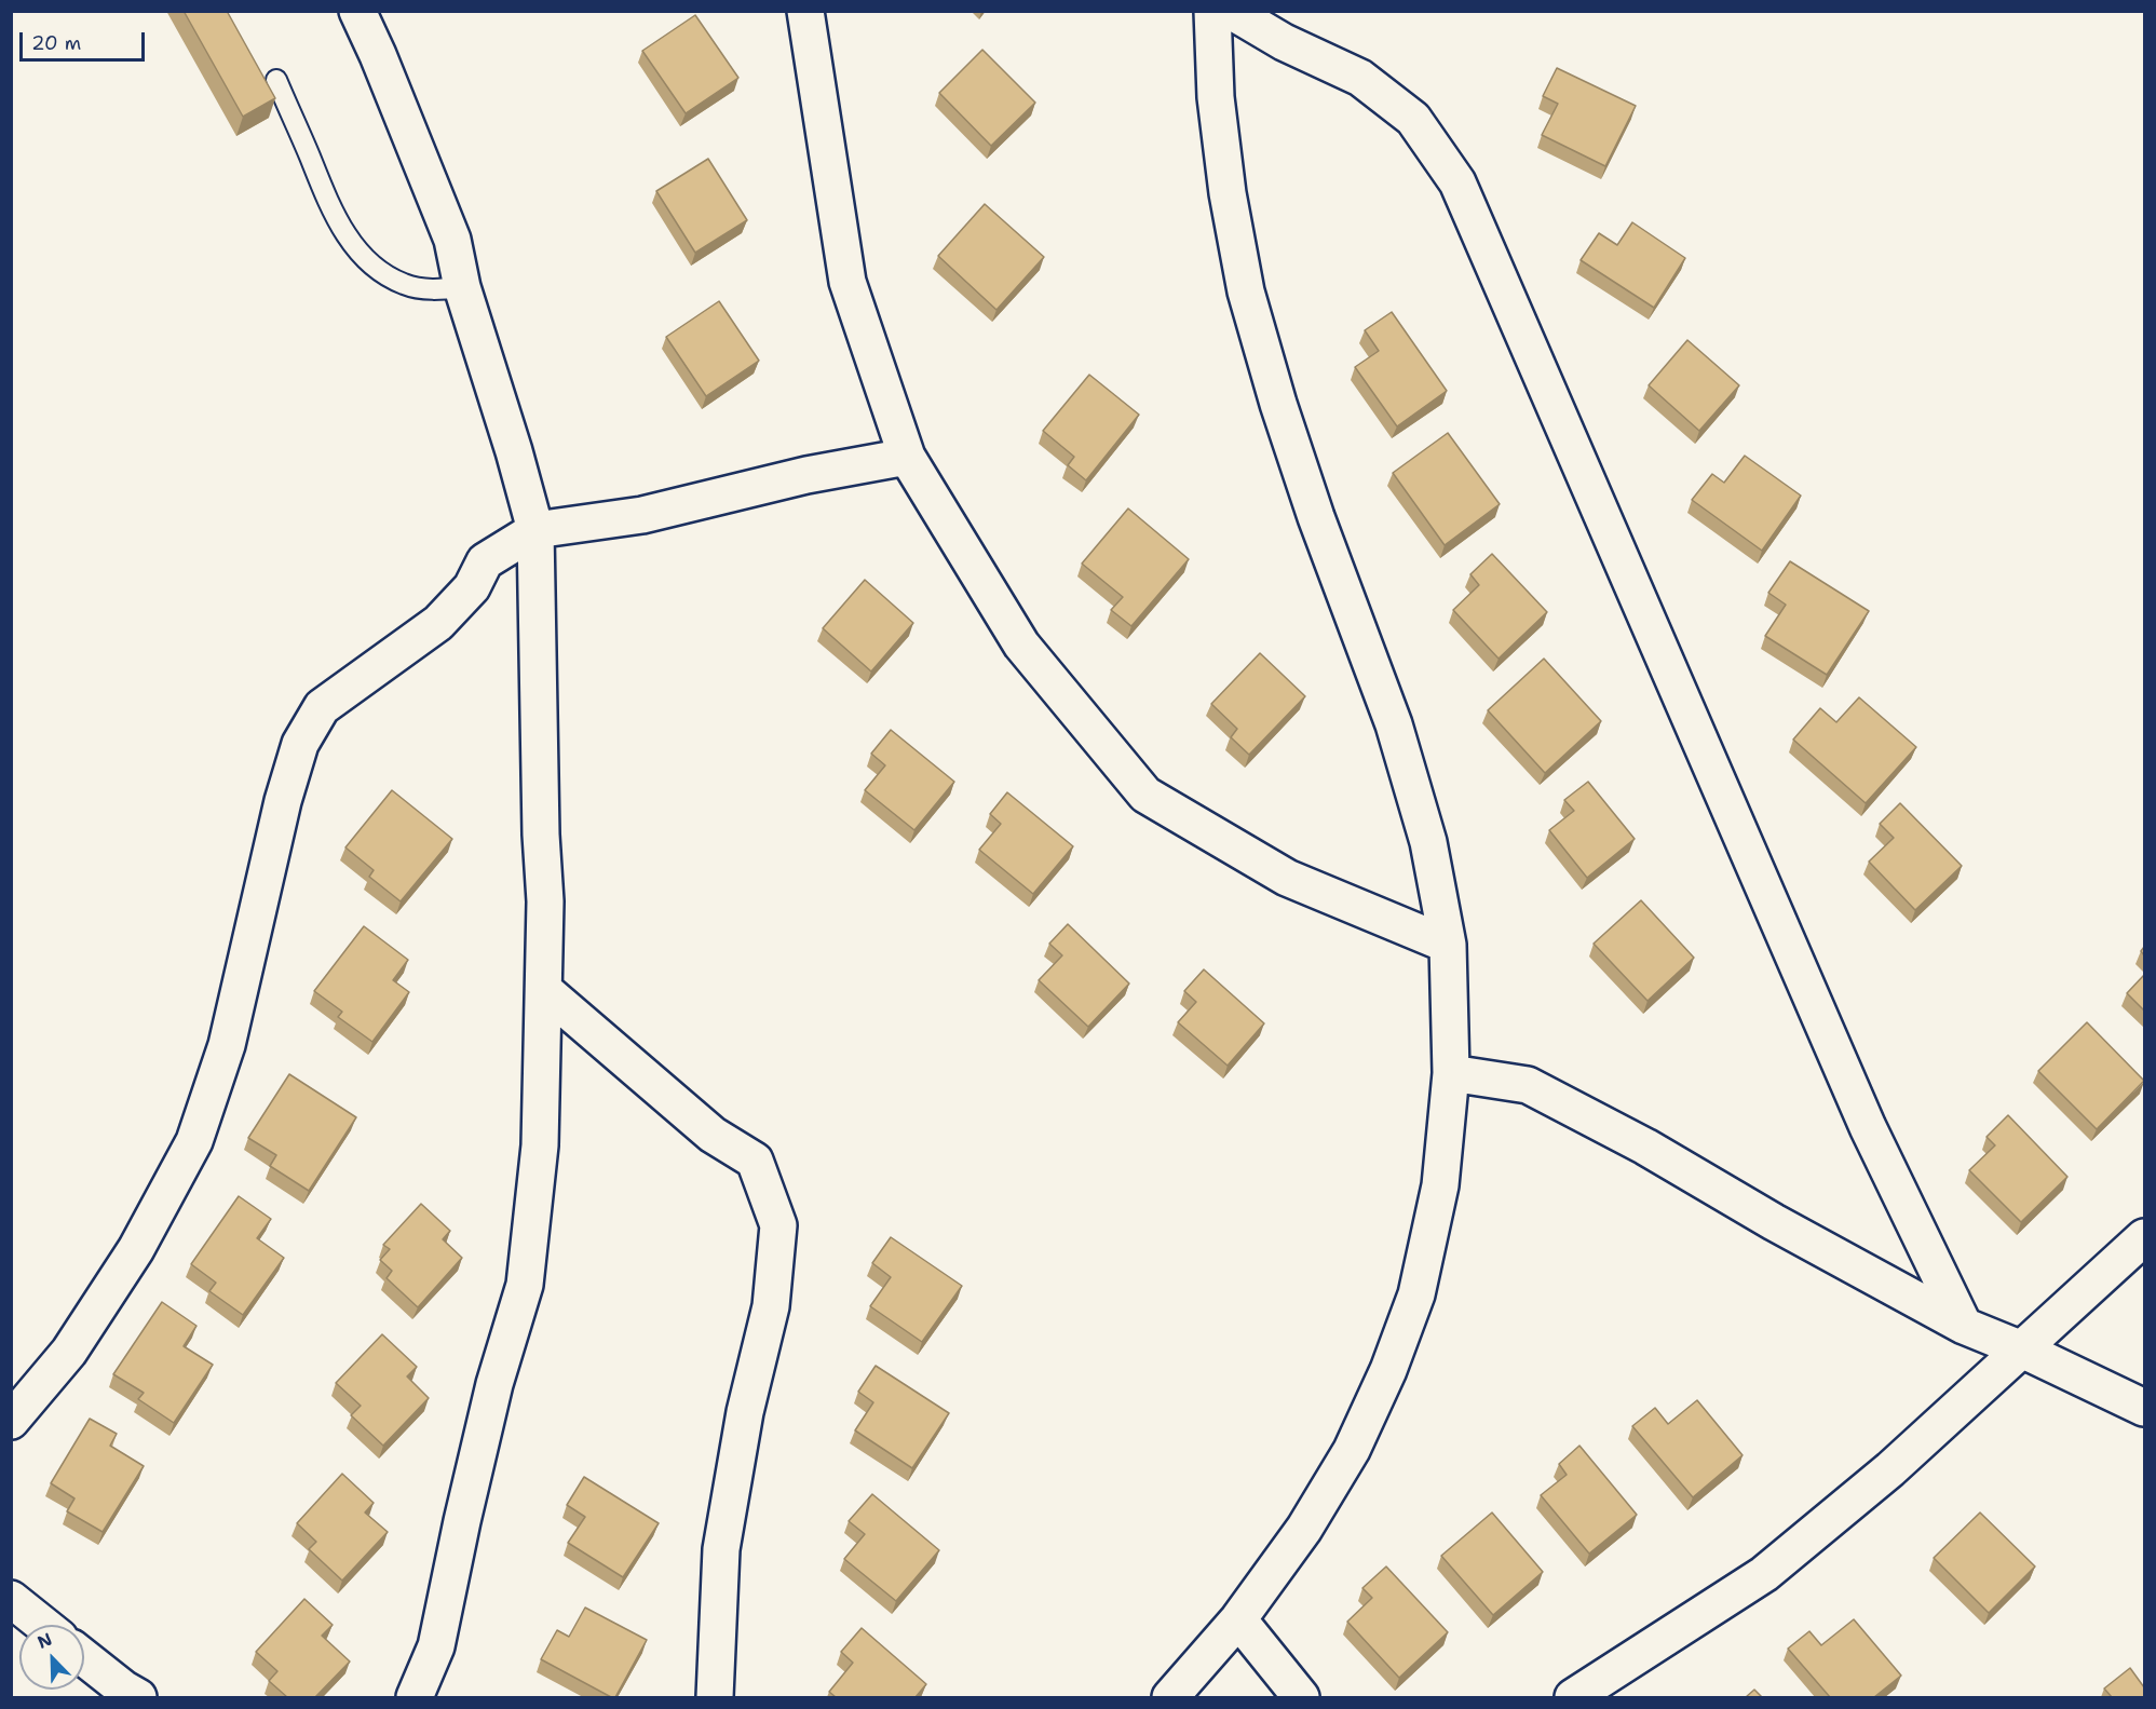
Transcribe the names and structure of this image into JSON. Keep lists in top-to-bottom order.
{
  "scale_bar": "20 m",
  "north": "top left"
}
